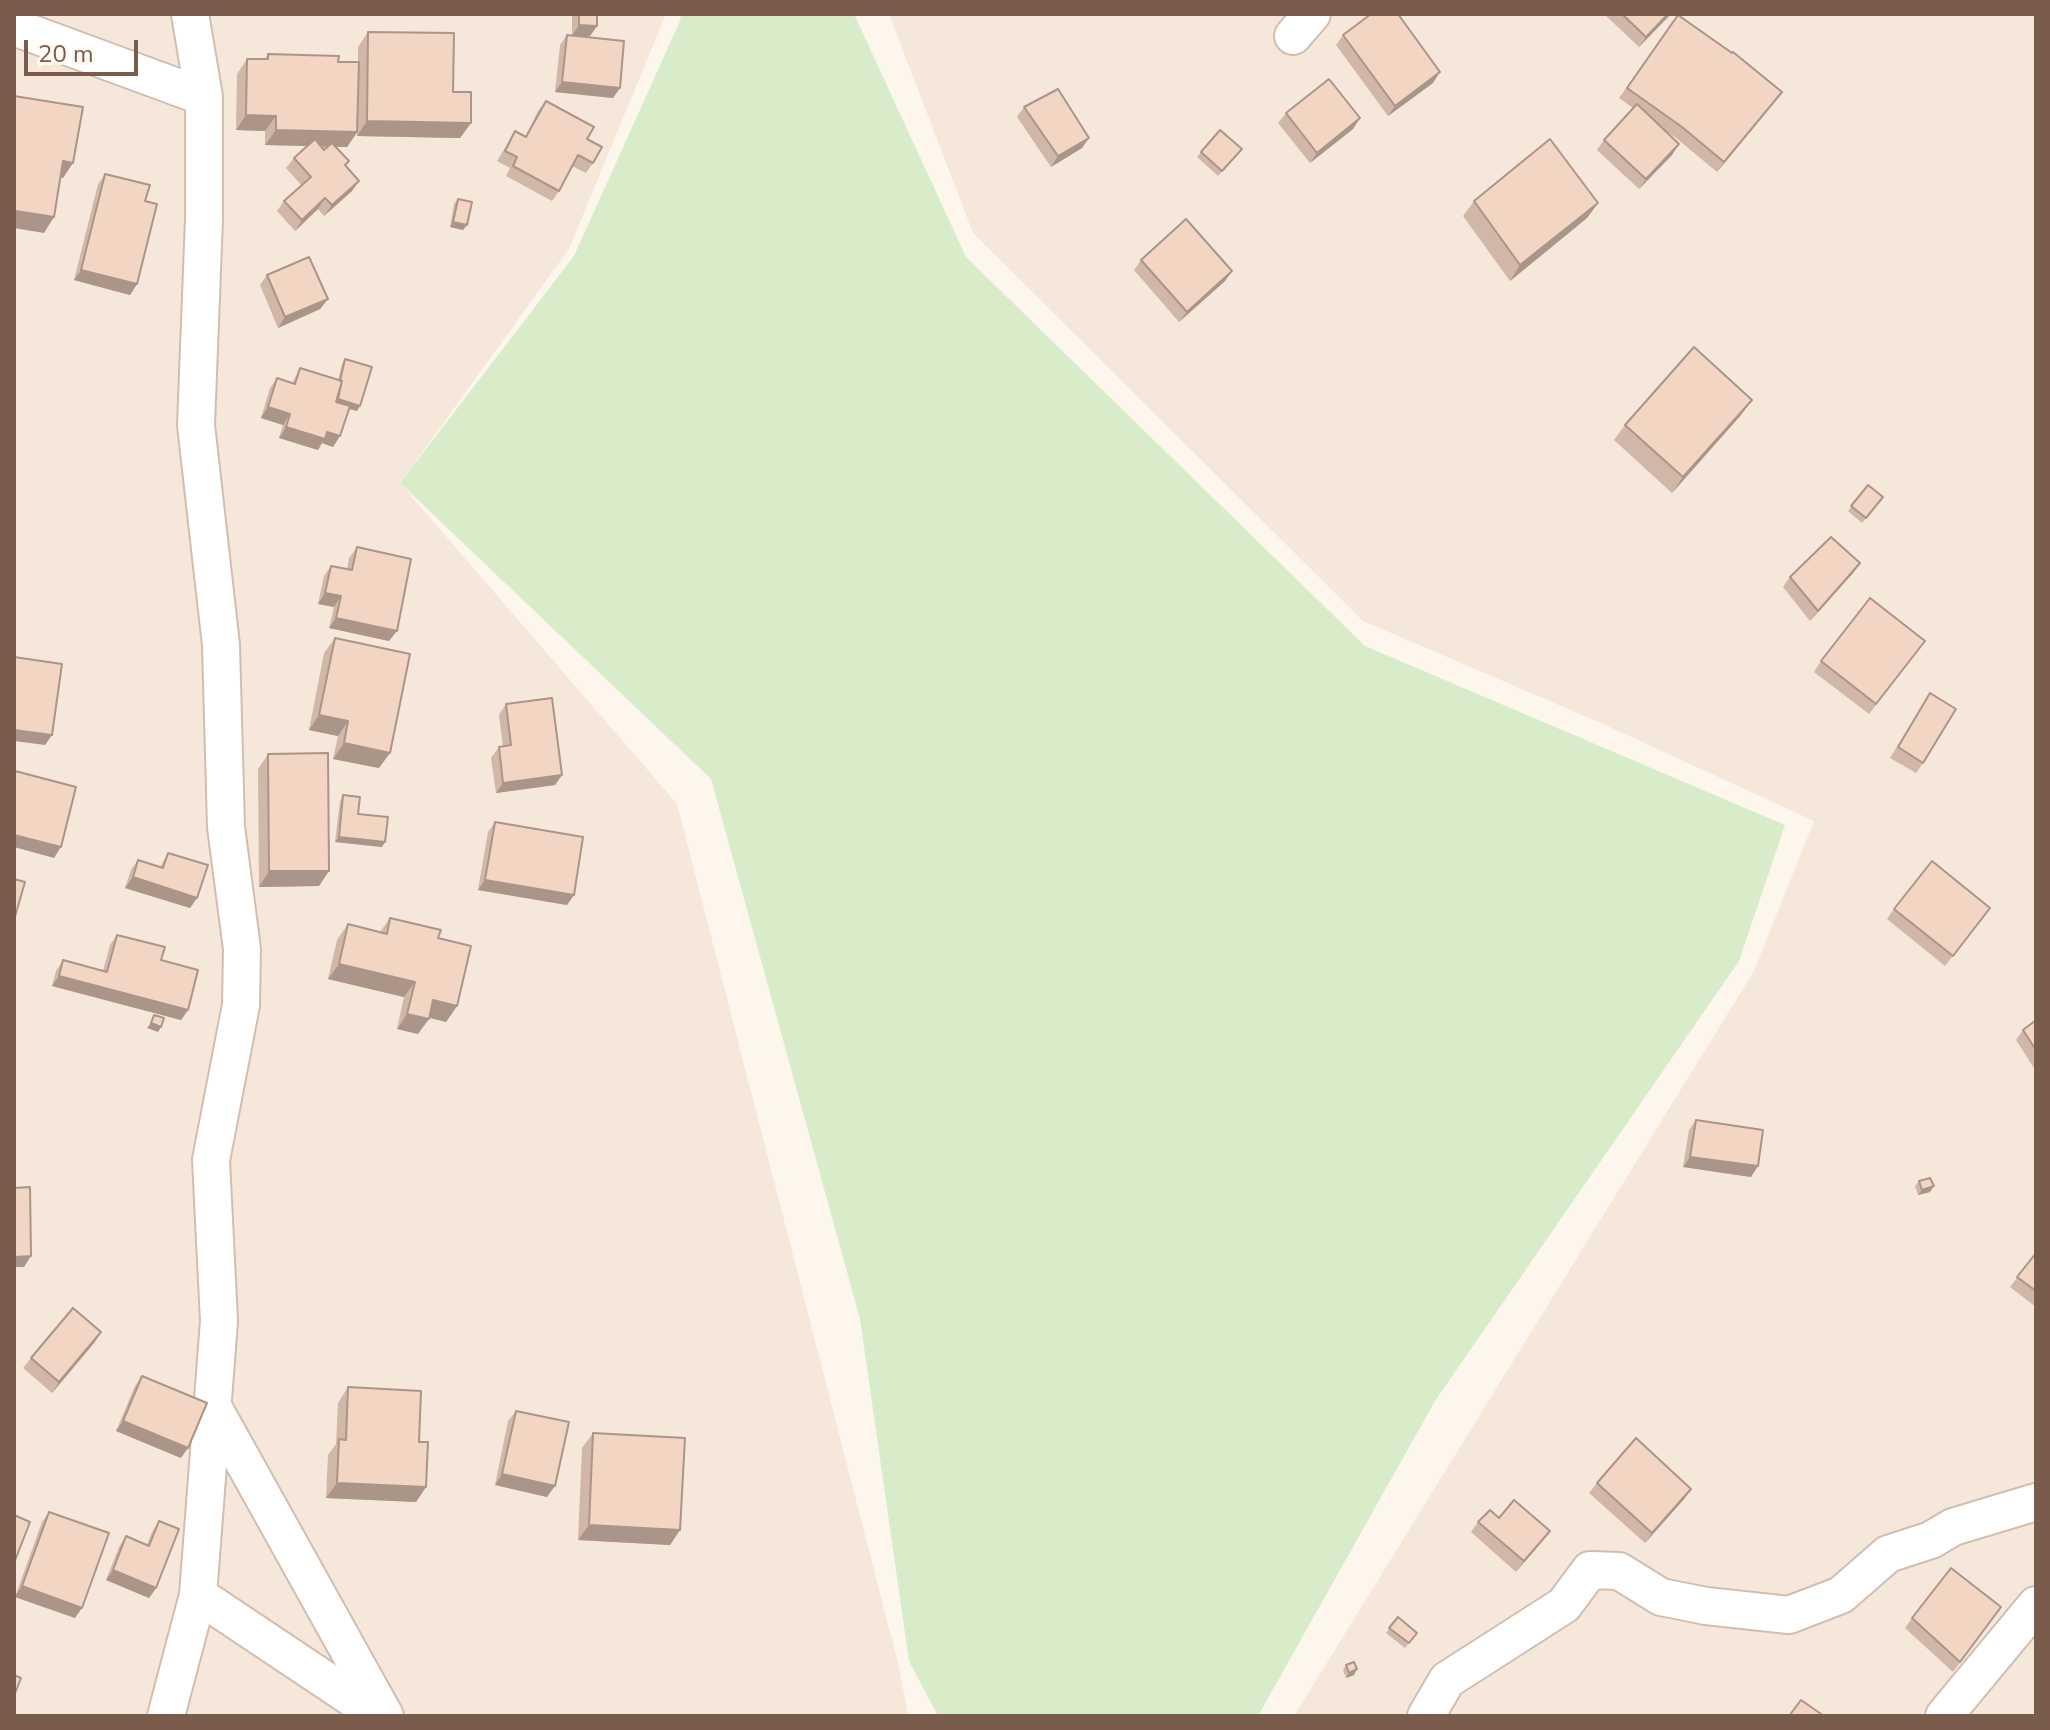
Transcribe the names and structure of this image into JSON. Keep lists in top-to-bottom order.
{
  "scale_bar": "20 m"
}
